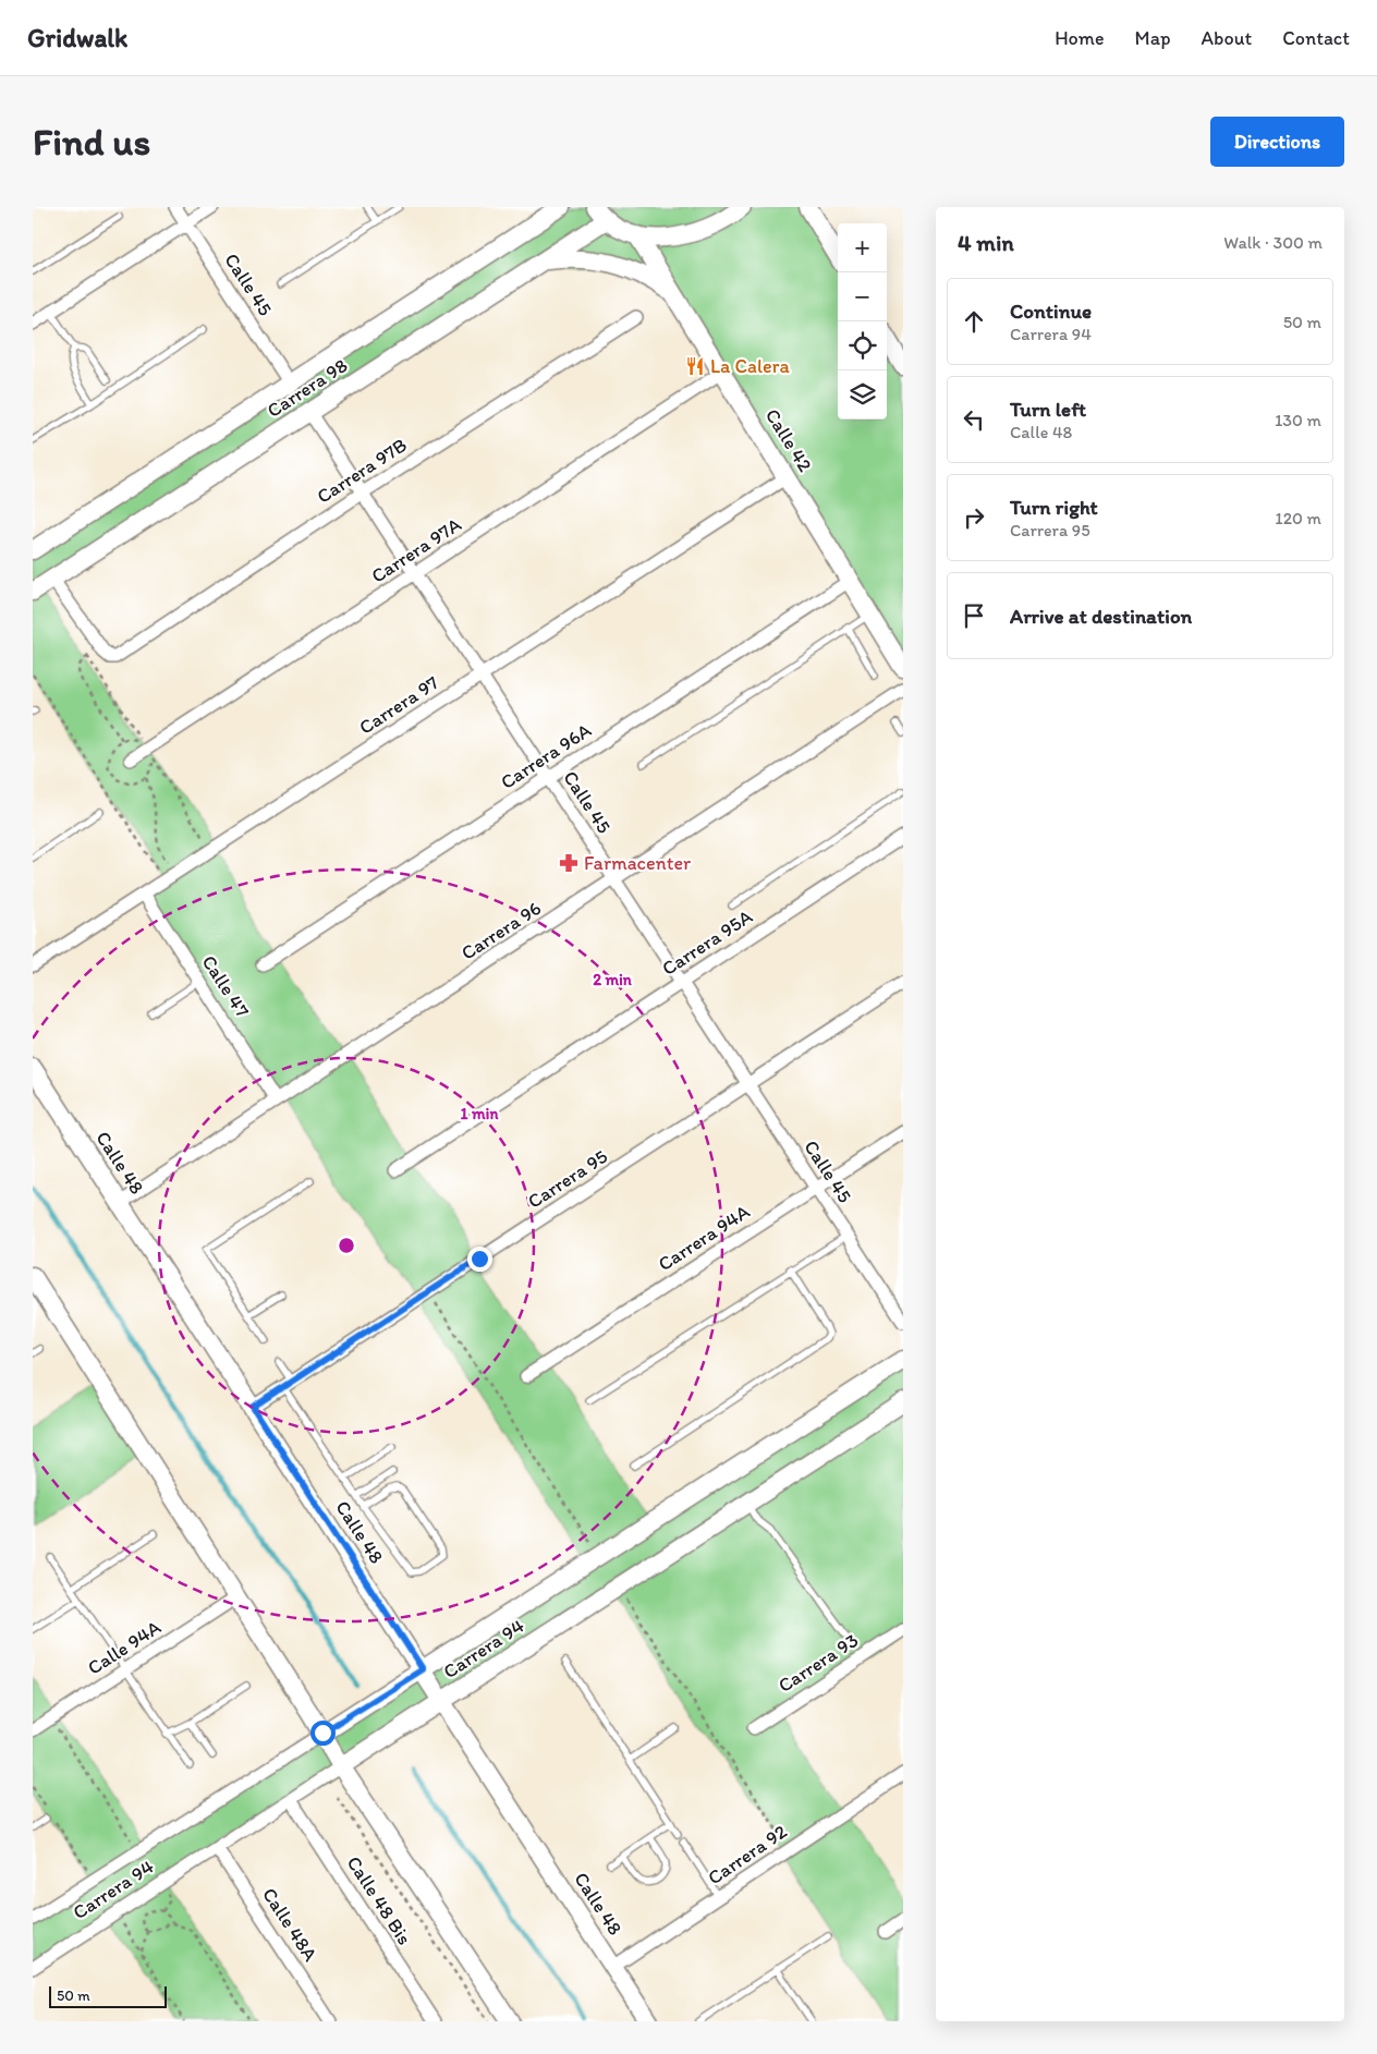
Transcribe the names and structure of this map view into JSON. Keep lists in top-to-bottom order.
{
  "streets": {
    "street": [
      "Calle 45",
      "Carrera 98",
      "Calle 42",
      "Carrera 97B",
      "Carrera 97A",
      "Carrera 97",
      "Carrera 96A",
      "Carrera 96",
      "Carrera 95A",
      "Calle 47",
      "Calle 48",
      "Carrera 95",
      "Carrera 94A",
      "Calle 94A",
      "Carrera 94",
      "Carrera 93",
      "Carrera 92",
      "Calle 48 Bis",
      "Calle 48A"
    ]
  },
  "crossings": [
    ["Calle 45", "Carrera 98"],
    ["Calle 45", "Carrera 97B"],
    ["Calle 45", "Carrera 97A"],
    ["Calle 45", "Carrera 97"],
    ["Calle 45", "Carrera 96A"],
    ["Calle 45", "Carrera 96"],
    ["Calle 45", "Carrera 95A"],
    ["Calle 45", "Carrera 95"],
    ["Calle 45", "Carrera 94A"],
    ["Carrera 98", "Carrera 97B"],
    ["Calle 42", "Carrera 97A"],
    ["Calle 42", "Carrera 97"],
    ["Calle 42", "Carrera 96A"],
    ["Carrera 97", "Calle 47"],
    ["Carrera 96", "Calle 47"],
    ["Carrera 96", "Calle 48"],
    ["Calle 48", "Carrera 95"],
    ["Calle 48", "Carrera 94"],
    ["Calle 48", "Carrera 92"],
    ["Carrera 94", "Calle 48 Bis"],
    ["Carrera 94", "Calle 48A"]
  ],
  "places": {
    "restaurant": ["La Calera"],
    "pharmacy": ["Farmacenter"]
  },
  "scale_bar": "50 m",
  "page": {
    "header": "Gridwalk",
    "nav": [
      "Home",
      "Map",
      "About",
      "Contact"
    ],
    "buttons": "Directions",
    "title": "Find us",
    "heading": ["4 min", "Walk · 300 m"],
    "map_buttons": ["+", "−"],
    "list": [
      ["Continue", "Carrera 94", "50 m"],
      ["Turn left", "Calle 48", "130 m"],
      ["Turn right", "Carrera 95", "120 m"],
      "Arrive at destination"
    ],
    "scale": "50 m"
  },
  "rings": ["2 min", "1 min"]
}
